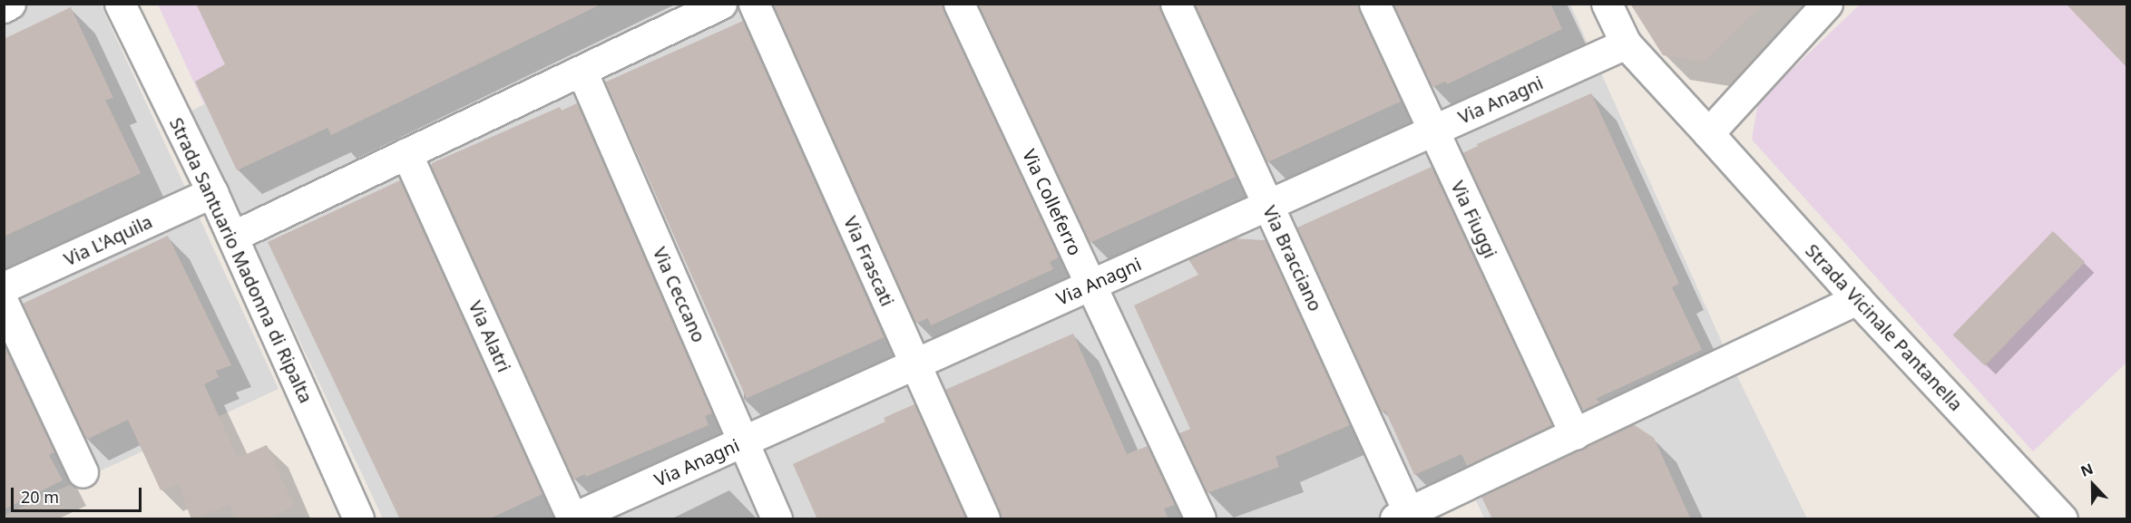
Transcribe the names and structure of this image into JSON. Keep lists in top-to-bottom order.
{
  "streets": {
    "street": [
      "Via Anagni",
      "Via Colleferro",
      "Via Fiuggi",
      "Via L'Aquila",
      "Via Bracciano",
      "Strada Santuario Madonna di Ripalta",
      "Via Frascati",
      "Via Ceccano",
      "Strada Vicinale Pantanella",
      "Via Alatri"
    ]
  },
  "crossings": [
    ["Via Anagni", "Via Colleferro"],
    ["Via Anagni", "Via Fiuggi"],
    ["Via Anagni", "Via Bracciano"],
    ["Via Anagni", "Via Frascati"],
    ["Via Anagni", "Via Ceccano"],
    ["Via Anagni", "Strada Vicinale Pantanella"],
    ["Via Anagni", "Via Alatri"],
    ["Via L'Aquila", "Strada Santuario Madonna di Ripalta"]
  ],
  "scale_bar": "20 m",
  "north": "top"
}
